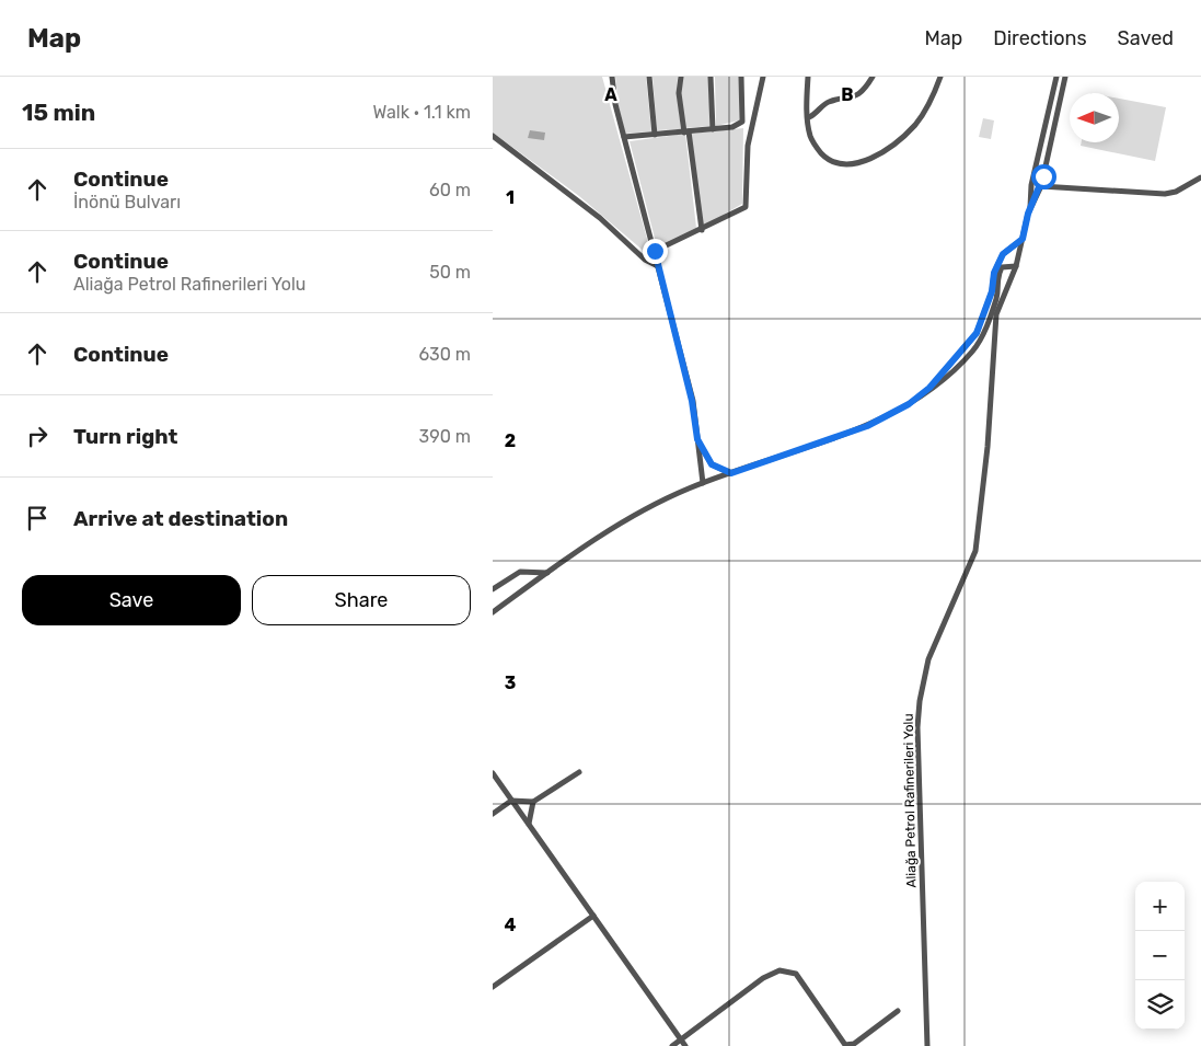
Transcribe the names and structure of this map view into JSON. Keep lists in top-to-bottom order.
{
  "streets": {
    "street": ["Aliağa Petrol Rafinerileri Yolu"]
  },
  "north": "left",
  "page": {
    "header": "Map",
    "nav": ["Map", "Directions", "Saved"],
    "heading": ["15 min", "Walk · 1.1 km"],
    "list": [
      ["Continue", "İnönü Bulvarı", "60 m"],
      ["Continue", "Aliağa Petrol Rafinerileri Yolu", "50 m"],
      ["Continue", "630 m"],
      ["Turn right", "390 m"],
      "Arrive at destination"
    ],
    "buttons": ["Save", "Share"],
    "map_buttons": ["+", "−"]
  },
  "grid": {
    "columns": ["A", "B"],
    "rows": [
      "1",
      "2",
      "3",
      "4"
    ]
  }
}
